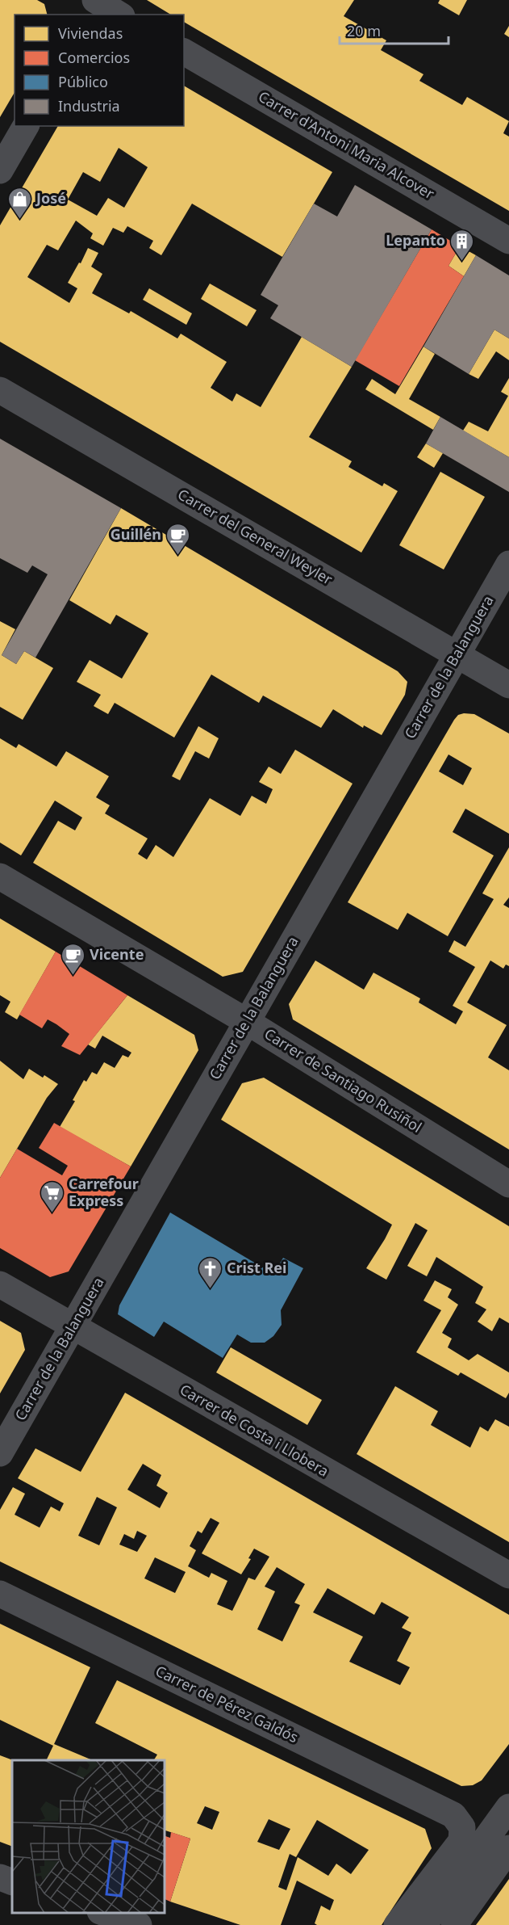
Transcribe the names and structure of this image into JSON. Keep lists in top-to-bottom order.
{
  "streets": {
    "street": [
      "Carrer d'Antoni Maria Alcover",
      "Carrer del General Weyler",
      "Carrer de la Balanguera",
      "Carrer de Santiago Rusiñol",
      "Carrer de Costa i Llobera",
      "Carrer de Pérez Galdós"
    ]
  },
  "crossings": [
    ["Carrer del General Weyler", "Carrer de la Balanguera"],
    ["Carrer de la Balanguera", "Carrer de Santiago Rusiñol"],
    ["Carrer de la Balanguera", "Carrer de Costa i Llobera"]
  ],
  "places": {
    "shop": ["José"],
    "building": ["Lepanto"],
    "cafe": ["Guillén", "Vicente"],
    "supermarket": ["Carrefour Express"],
    "church": ["Crist Rei"]
  },
  "legend": [
    "Viviendas",
    "Comercios",
    "Público",
    "Industria"
  ],
  "scale_bar": "20 m"
}
